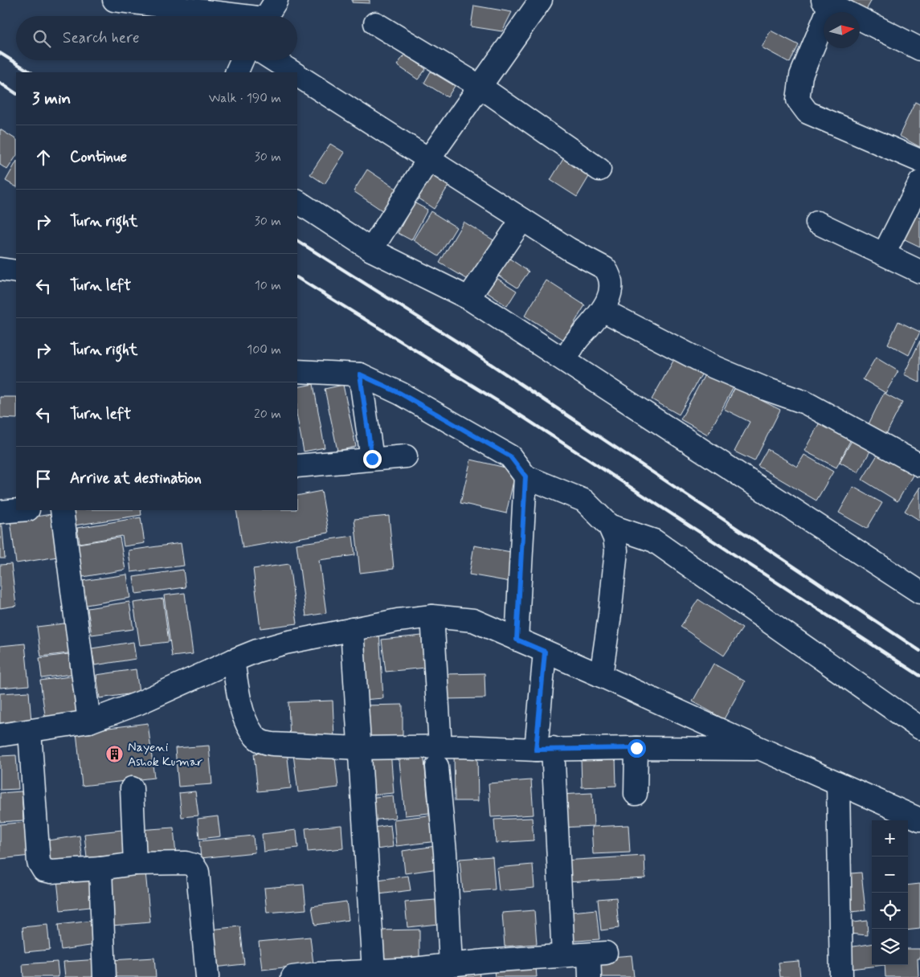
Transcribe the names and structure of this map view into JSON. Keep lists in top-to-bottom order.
{
  "places": {
    "building": ["Nayeni Ashok Kumar"]
  },
  "north": "right",
  "page": {
    "search": "Search here",
    "heading": ["3 min", "Walk · 190 m"],
    "list": [
      ["Continue", "30 m"],
      ["Turn right", "30 m"],
      ["Turn left", "10 m"],
      ["Turn right", "100 m"],
      ["Turn left", "20 m"],
      "Arrive at destination"
    ],
    "map_buttons": ["+", "−"]
  }
}
